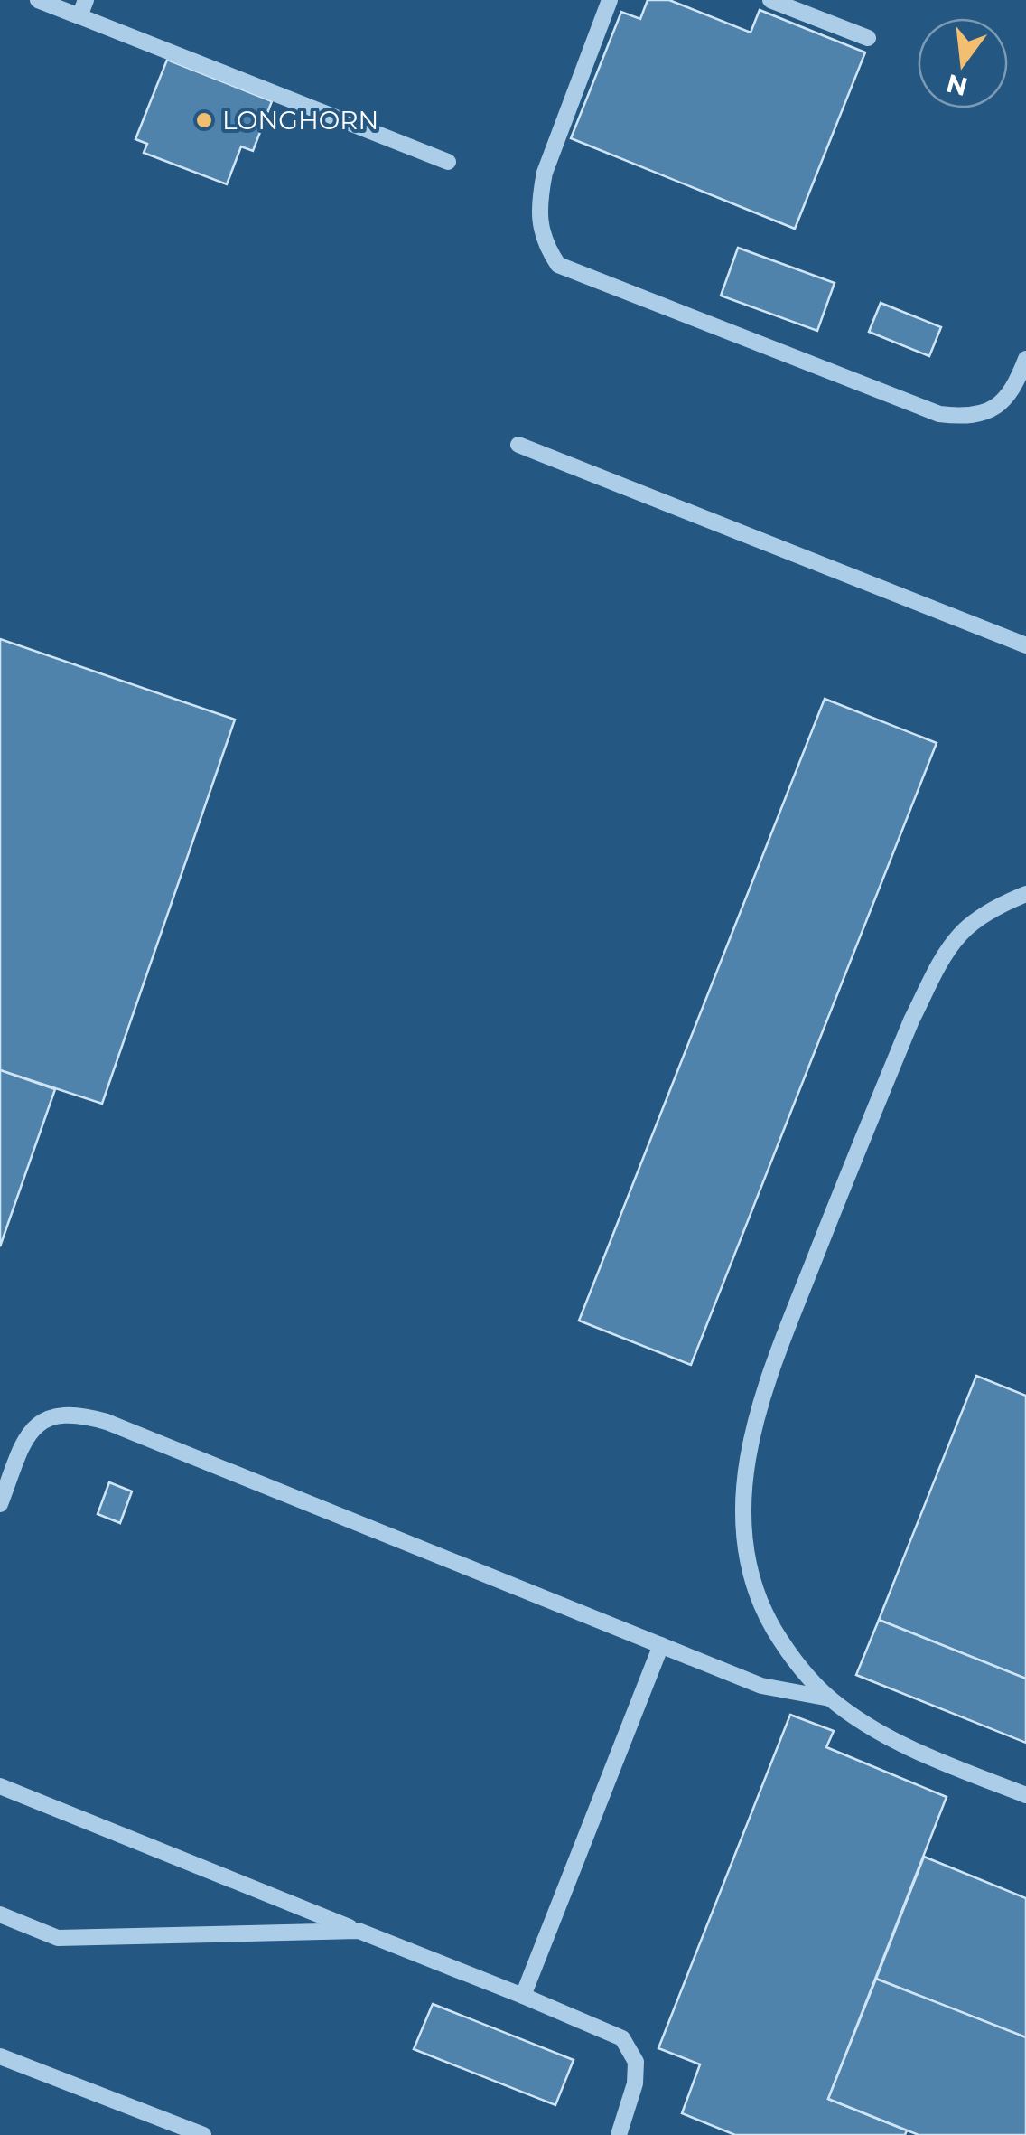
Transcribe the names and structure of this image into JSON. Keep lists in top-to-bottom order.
{
  "places": ["LONGHORN"],
  "north": "bottom"
}
